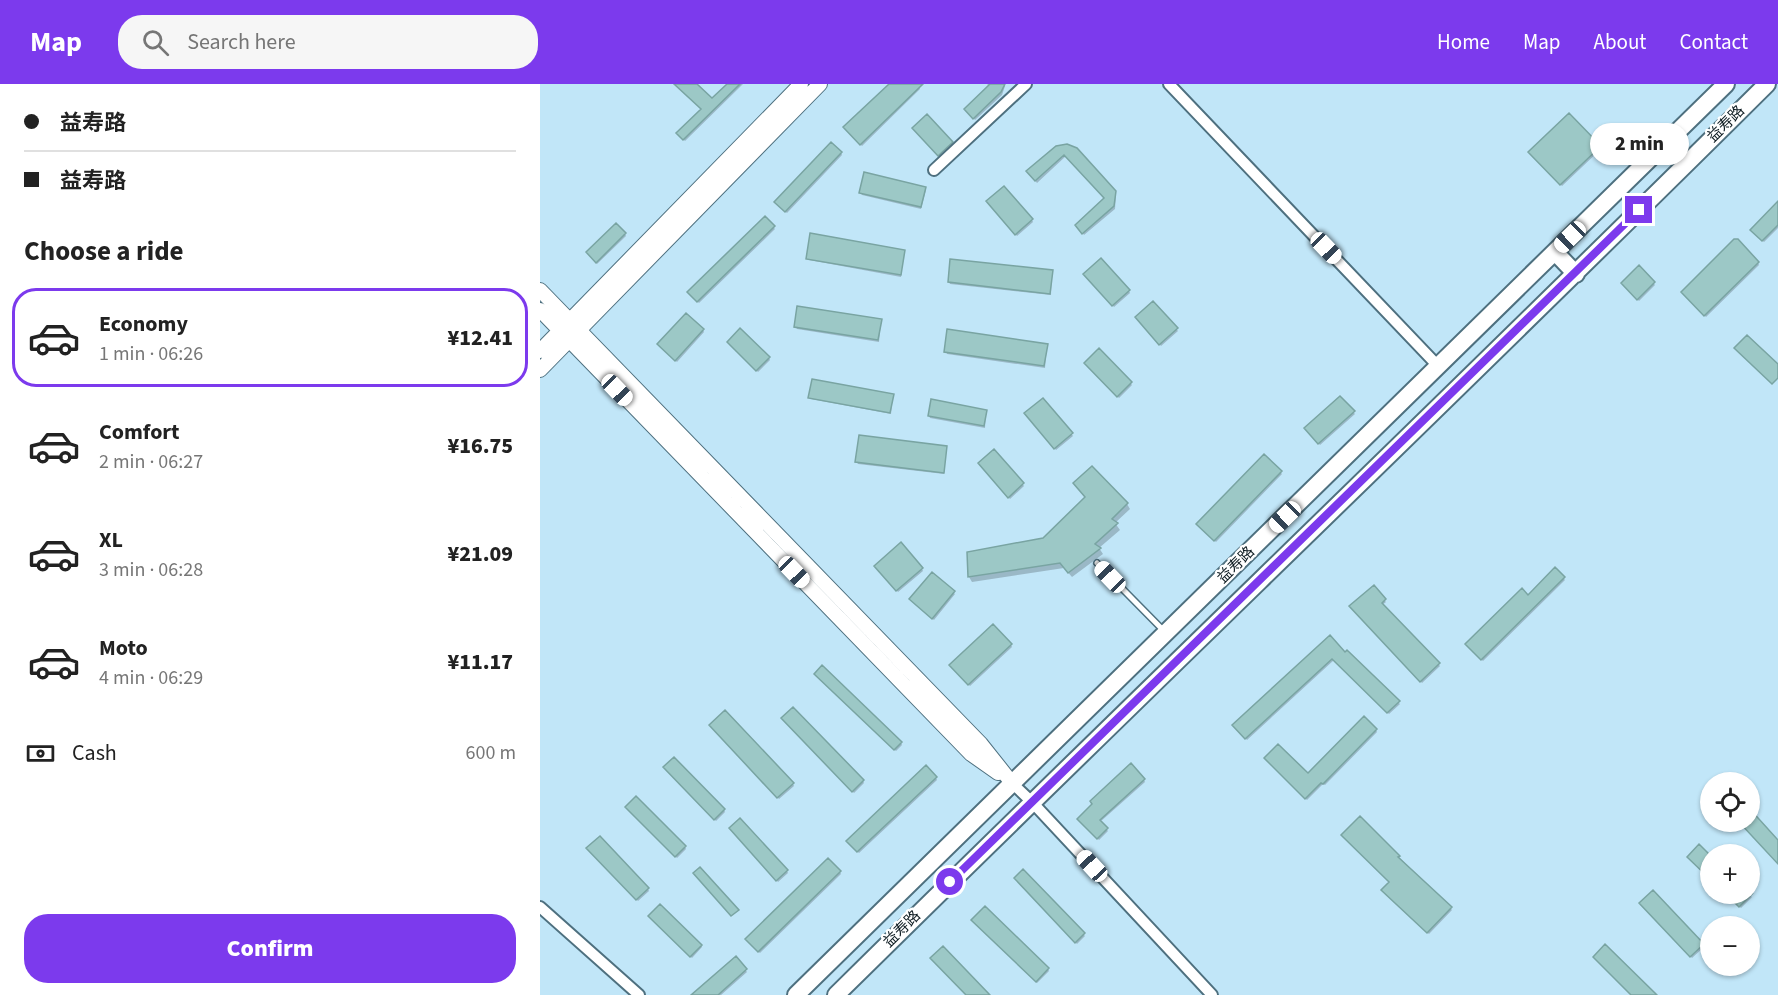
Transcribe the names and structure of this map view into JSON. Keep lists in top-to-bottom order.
{
  "streets": {
    "main road": ["益寿路"]
  },
  "page": {
    "header": "Map",
    "search": "Search here",
    "nav": [
      "Home",
      "Map",
      "About",
      "Contact"
    ],
    "banner": ["益寿路", "益寿路"],
    "bubble": "2 min",
    "heading": "Choose a ride",
    "list": [
      {
        "name": "Economy",
        "note": "1 min · 06:26",
        "value": "¥12.41"
      },
      {
        "name": "Comfort",
        "note": "2 min · 06:27",
        "value": "¥16.75"
      },
      {
        "name": "XL",
        "note": "3 min · 06:28",
        "value": "¥21.09"
      },
      {
        "name": "Moto",
        "note": "4 min · 06:29",
        "value": "¥11.17"
      }
    ],
    "pay": ["Cash", "600 m"],
    "map_buttons": ["+", "−"],
    "buttons": "Confirm"
  }
}
